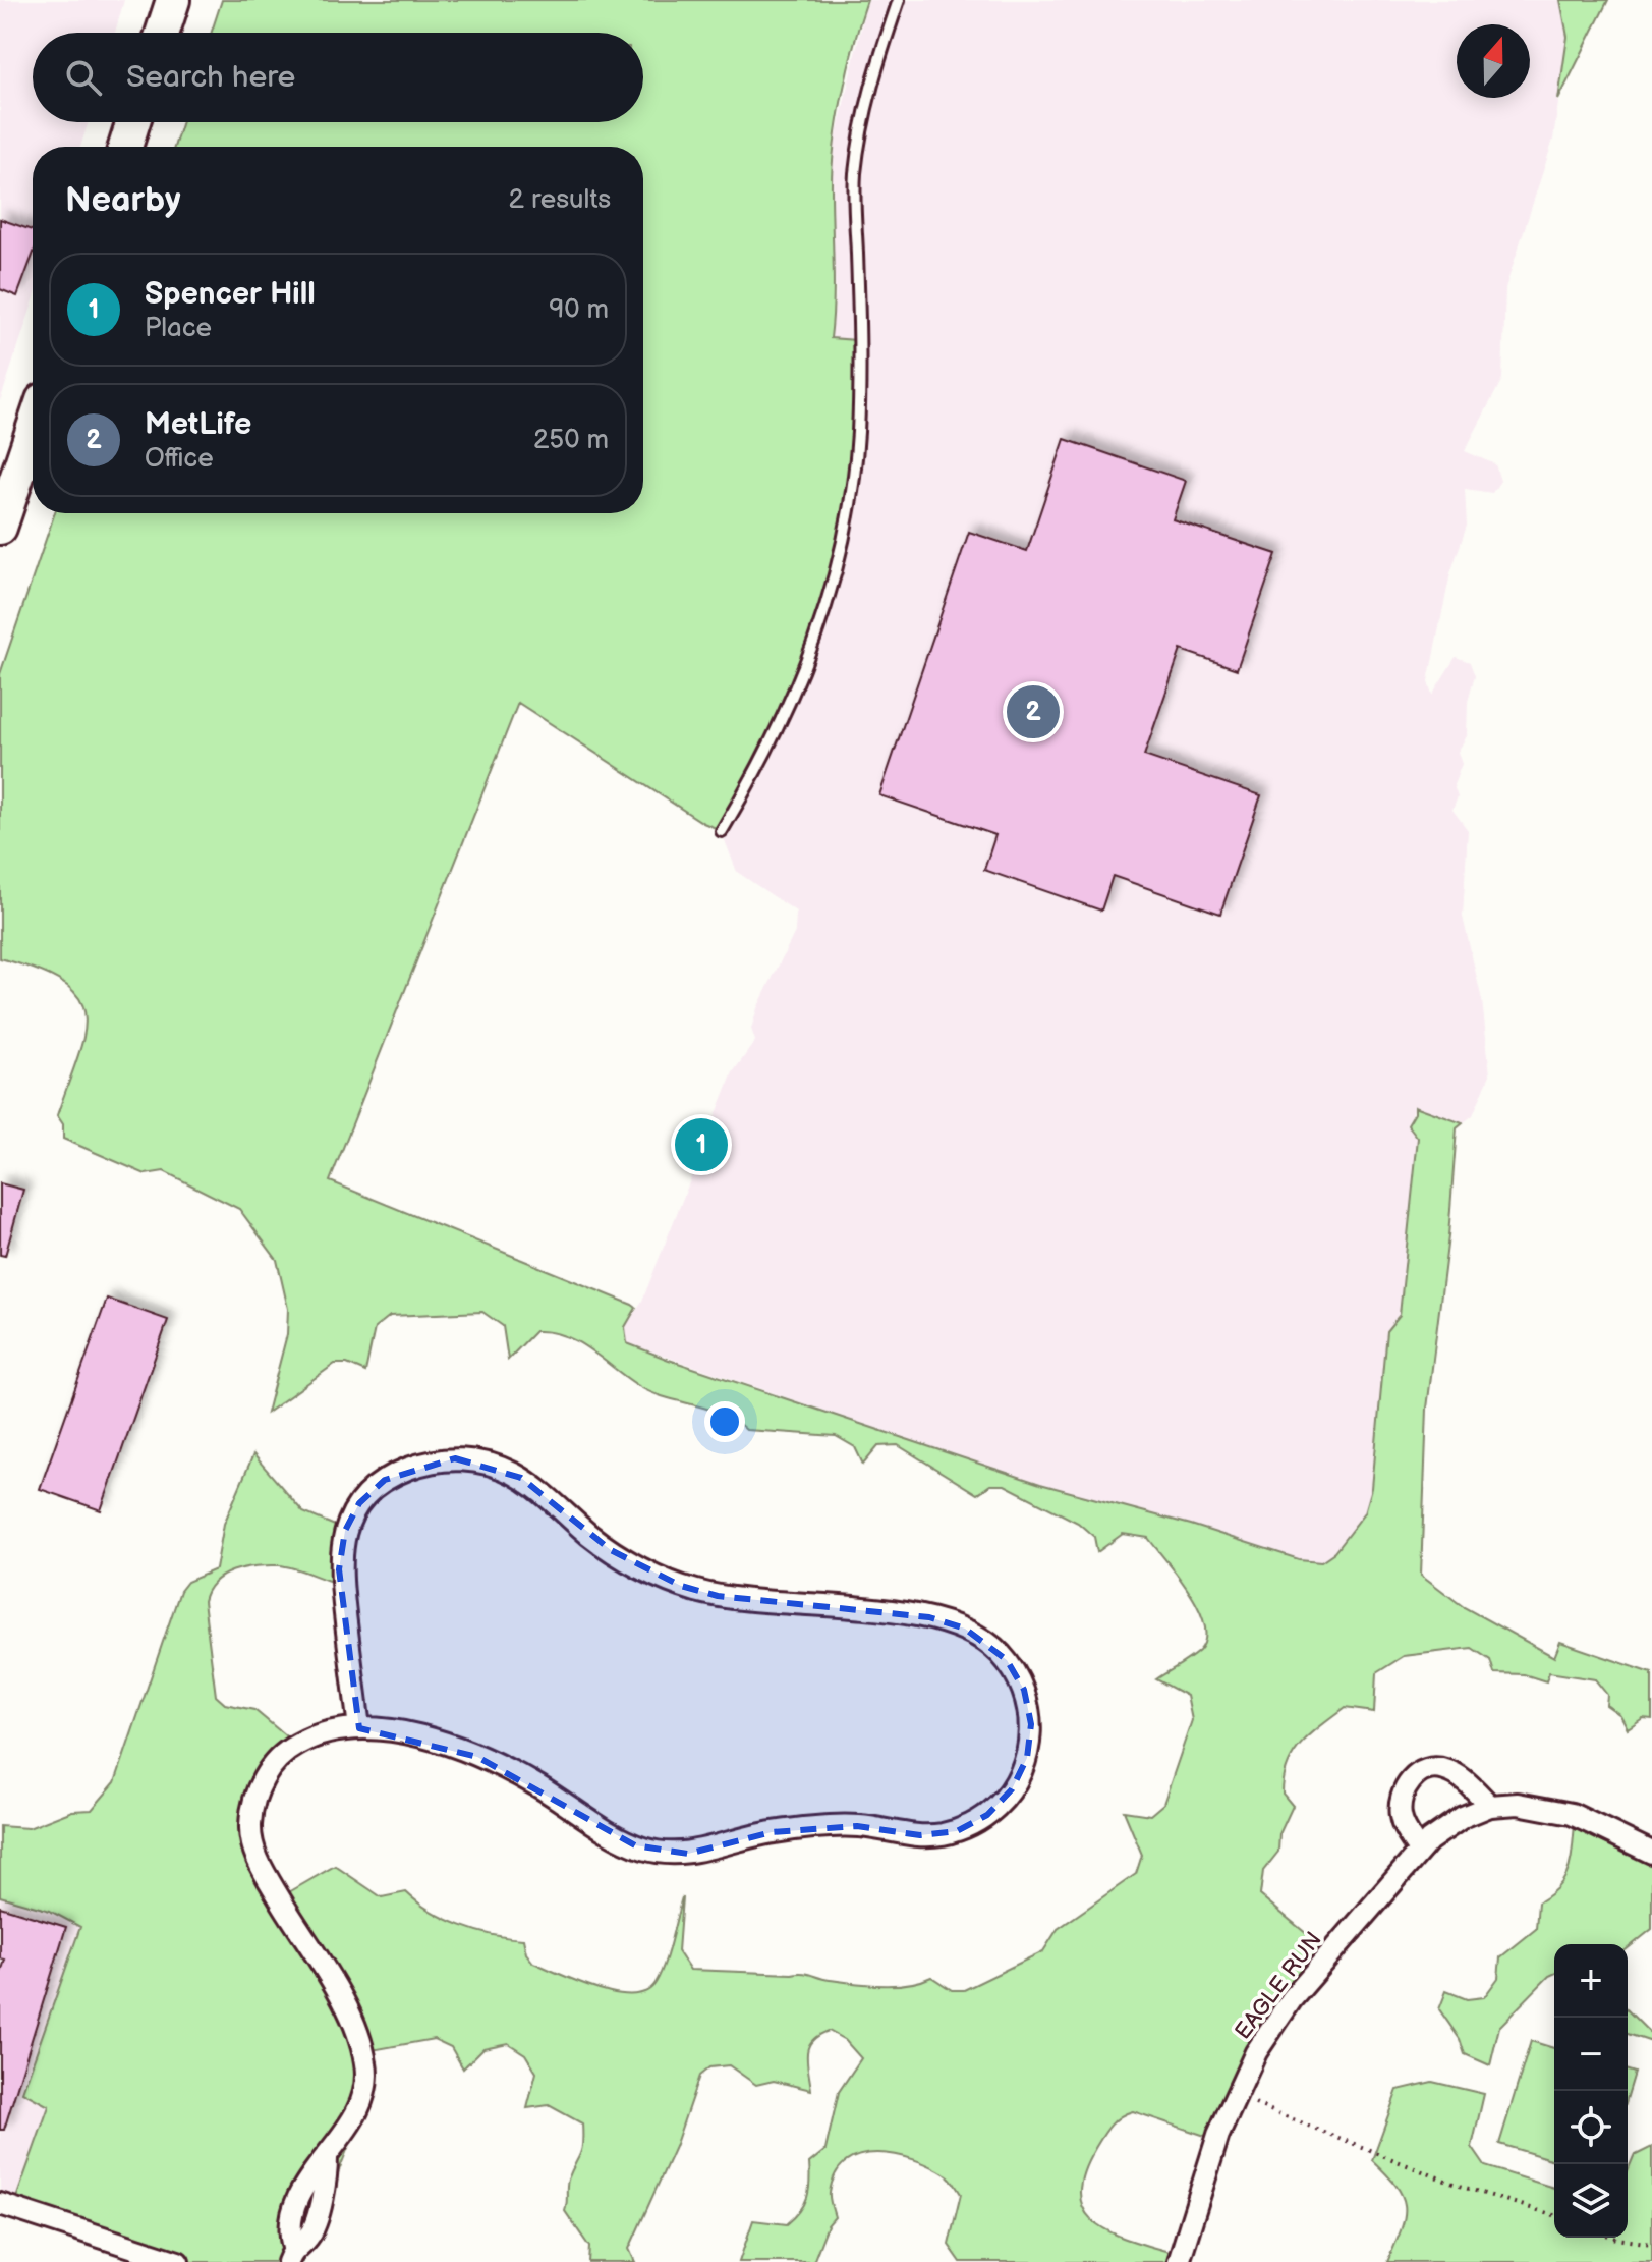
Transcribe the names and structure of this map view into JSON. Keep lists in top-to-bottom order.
{
  "streets": {
    "street": ["EAGLE RUN"]
  },
  "north": "top",
  "page": {
    "search": "Search here",
    "heading": ["Nearby", "2 results"],
    "list": [
      {
        "mark": "1",
        "name": "Spencer Hill",
        "note": "Place",
        "value": "90 m"
      },
      {
        "mark": "2",
        "name": "MetLife",
        "note": "Office",
        "value": "250 m"
      }
    ],
    "pins": ["2", "1"],
    "map_buttons": ["+", "−"]
  }
}
